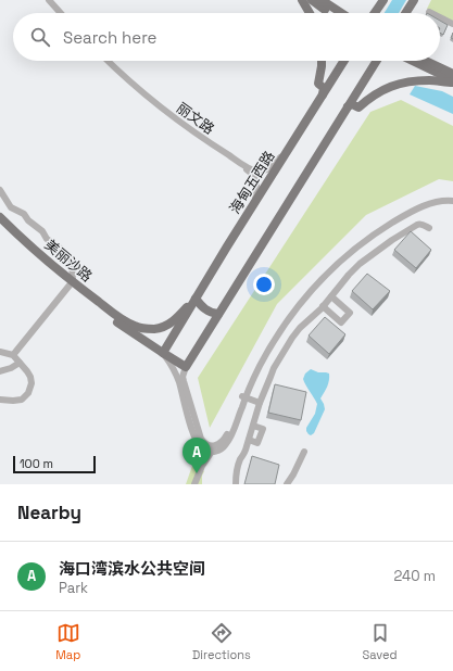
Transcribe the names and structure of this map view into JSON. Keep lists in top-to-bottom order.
{
  "streets": {
    "main road": ["海甸五西路", "美丽沙路"],
    "street": ["丽文路"]
  },
  "crossings": [
    ["丽文路", "海甸五西路"]
  ],
  "scale_bar": "100 m",
  "page": {
    "search": "Search here",
    "pins": "A",
    "scale": "100 m",
    "heading": "Nearby",
    "list": [
      {
        "mark": "A",
        "name": "海口湾滨水公共空间",
        "note": "Park",
        "value": "240 m"
      }
    ],
    "nav": ["Map", "Directions", "Saved"]
  }
}
